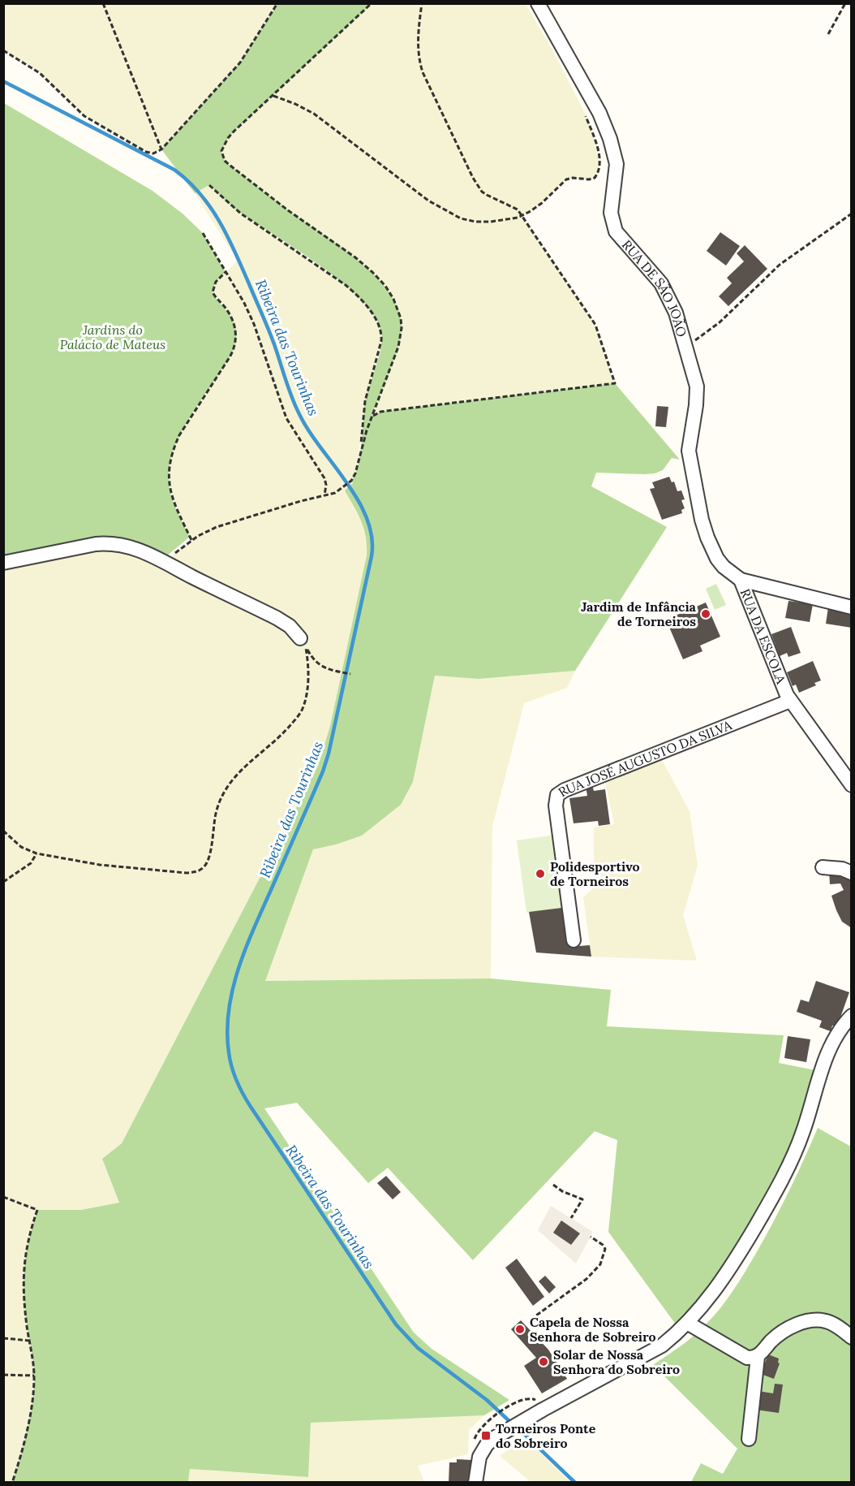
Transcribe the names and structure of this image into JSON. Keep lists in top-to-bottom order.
{
  "streets": {
    "street": ["RUA DE SÃO JOÃO", "RUA DA ESCOLA", "RUA JOSÉ AUGUSTO DA SILVA"]
  },
  "crossings": [
    ["RUA DE SÃO JOÃO", "RUA DA ESCOLA"],
    ["RUA DA ESCOLA", "RUA JOSÉ AUGUSTO DA SILVA"]
  ],
  "water": ["Ribeira das Tourinhas"],
  "parks": ["Jardins do Palácio de Mateus"],
  "places": {
    "other": [
      "Jardim de Infância de Torneiros",
      "Polidesportivo de Torneiros",
      "Capela de Nossa Senhora de Sobreiro",
      "Solar de Nossa Senhora do Sobreiro"
    ],
    "transit": ["Torneiros Ponte do Sobreiro"]
  }
}
